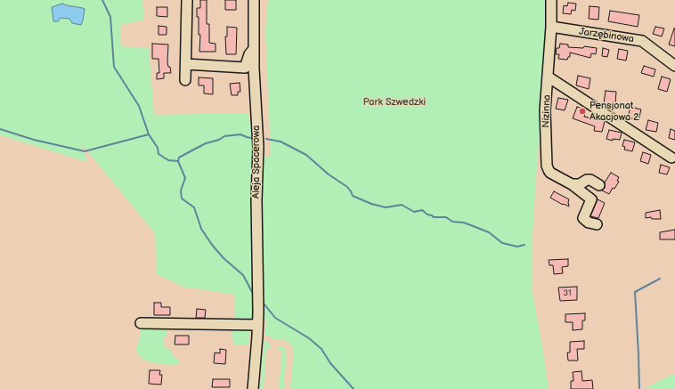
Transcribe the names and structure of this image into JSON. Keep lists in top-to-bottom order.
{
  "streets": {
    "street": ["Jarzębinowa", "Nizinna", "Aleja Spacerowa"]
  },
  "crossings": [
    ["Jarzębinowa", "Nizinna"]
  ],
  "parks": ["Park Szwedzki"],
  "places": ["Pensjonat Akacjowa 2"],
  "house_numbers": ["31"]
}
